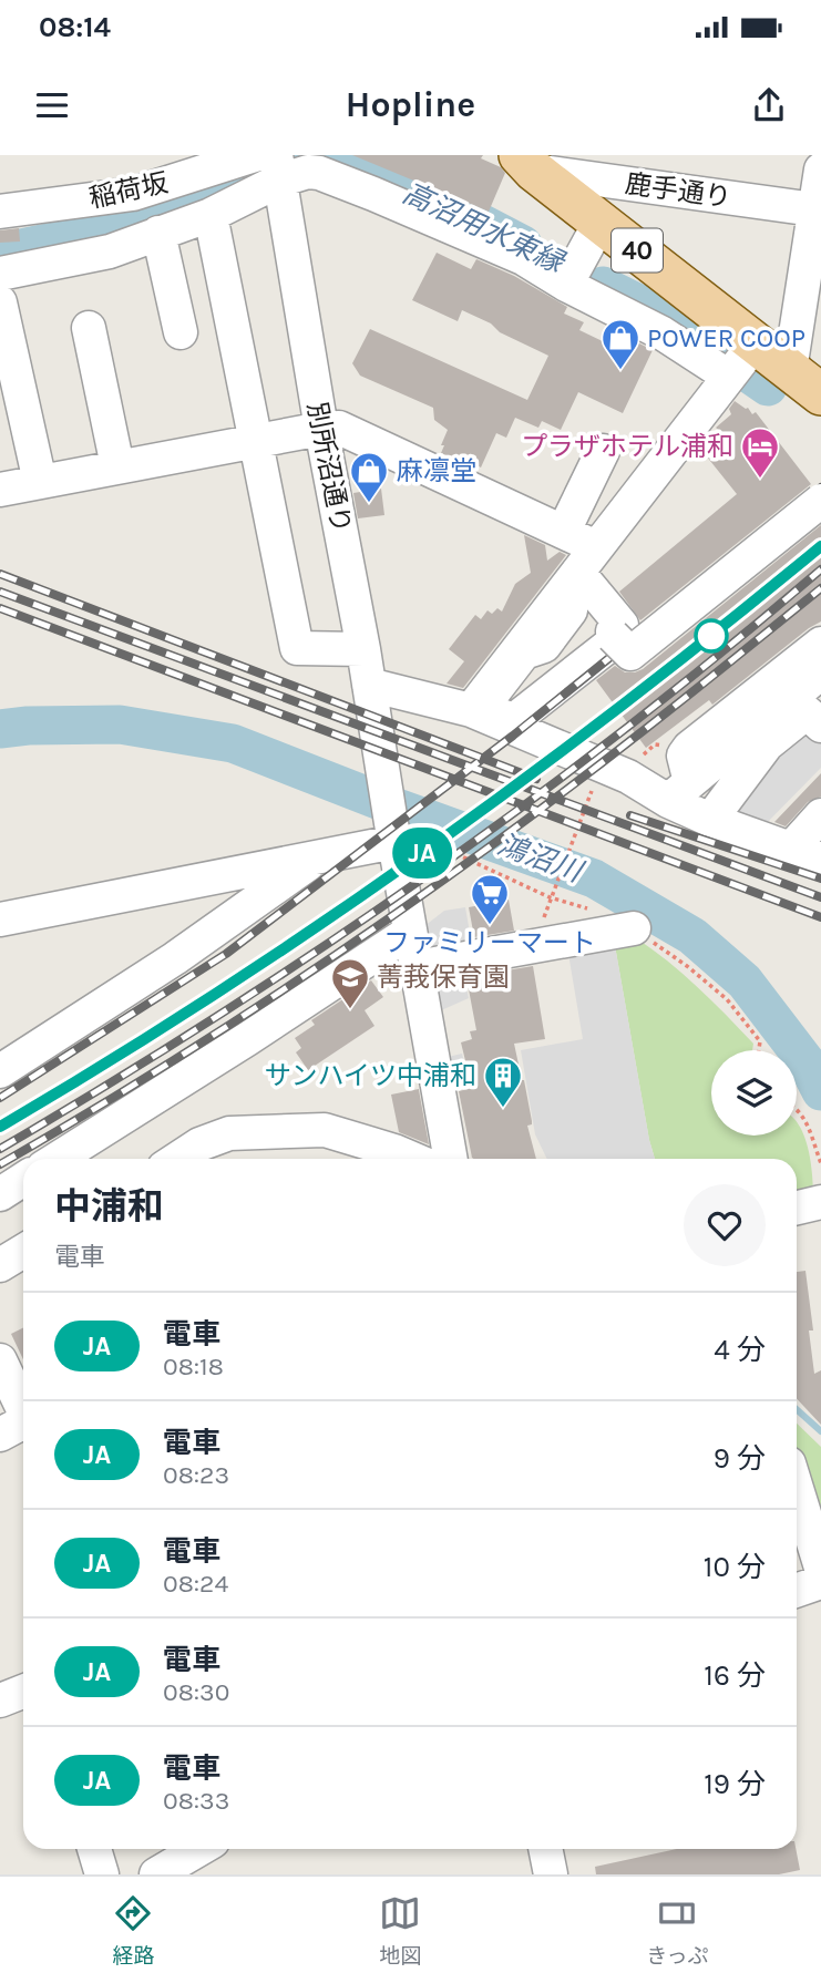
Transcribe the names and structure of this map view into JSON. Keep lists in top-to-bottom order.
{
  "streets": {
    "main road": ["40"],
    "street": ["稲荷坂", "鹿手通り", "別所沼通り"]
  },
  "crossings": [
    ["稲荷坂", "別所沼通り"],
    ["鹿手通り", "40"]
  ],
  "water": ["高沼用水東縁", "鴻沼川"],
  "places": {
    "shop": ["POWER COOP", "麻凛堂"],
    "hotel": ["プラザホテル浦和"],
    "supermarket": ["ファミリーマート"],
    "school or university": ["菁莪保育園"],
    "building": ["サンハイツ中浦和"]
  },
  "page": {
    "status": "08:14",
    "header": "Hopline",
    "on_map": "JA",
    "heading": ["中浦和", "電車"],
    "list": [
      {
        "mark": "JA",
        "name": "電車",
        "note": "08:18",
        "value": "4 分"
      },
      {
        "mark": "JA",
        "name": "電車",
        "note": "08:23",
        "value": "9 分"
      },
      {
        "mark": "JA",
        "name": "電車",
        "note": "08:24",
        "value": "10 分"
      },
      {
        "mark": "JA",
        "name": "電車",
        "note": "08:30",
        "value": "16 分"
      },
      {
        "mark": "JA",
        "name": "電車",
        "note": "08:33",
        "value": "19 分"
      }
    ],
    "tabs": ["経路", "地図", "きっぷ"]
  }
}
